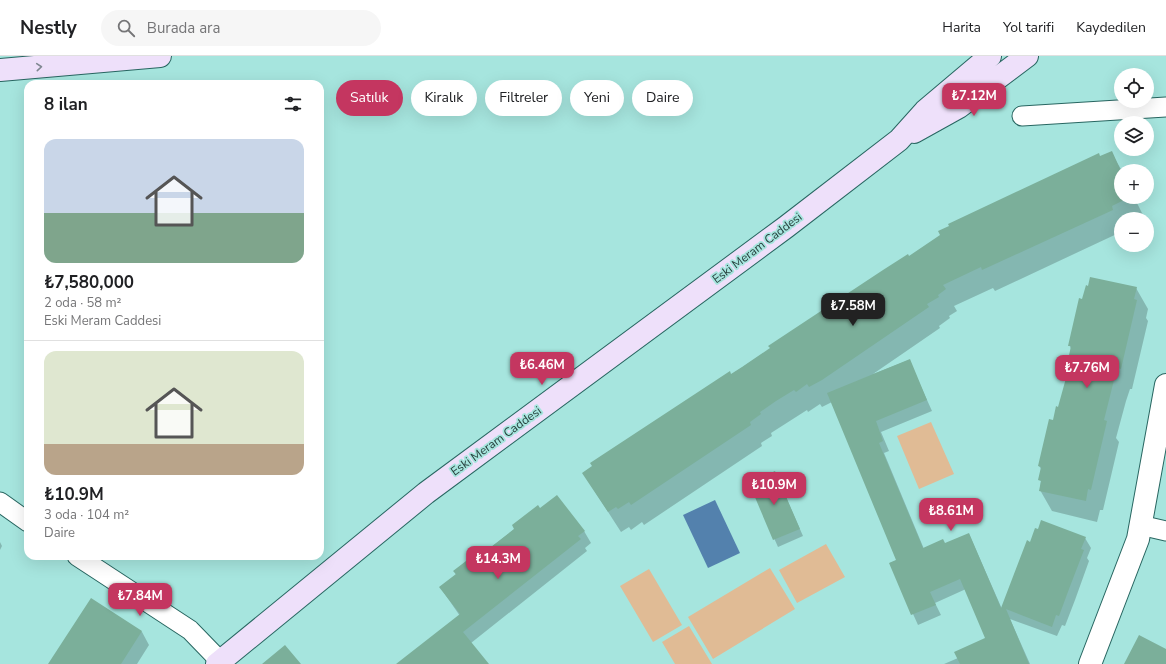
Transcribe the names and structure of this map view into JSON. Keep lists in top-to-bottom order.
{
  "streets": {
    "main road": ["Eski Meram Caddesi"]
  },
  "page": {
    "header": "Nestly",
    "search": "Burada ara",
    "nav": ["Harita", "Yol tarifi", "Kaydedilen"],
    "map_buttons": ["+", "−"],
    "chip": [
      "Satılık",
      "Kiralık",
      "Filtreler",
      "Yeni",
      "Daire"
    ],
    "heading": "8 ilan",
    "price": [
      "₺7.12M",
      "₺7.58M",
      "₺6.46M",
      "₺7.76M",
      "₺10.9M",
      "₺8.61M",
      "₺14.3M",
      "₺7.84M"
    ],
    "list": [
      {
        "name": "₺7,580,000",
        "note": "2 oda · 58 m² · Eski Meram Caddesi"
      },
      {
        "name": "₺10.9M",
        "note": "3 oda · 104 m² · Daire"
      }
    ]
  }
}
